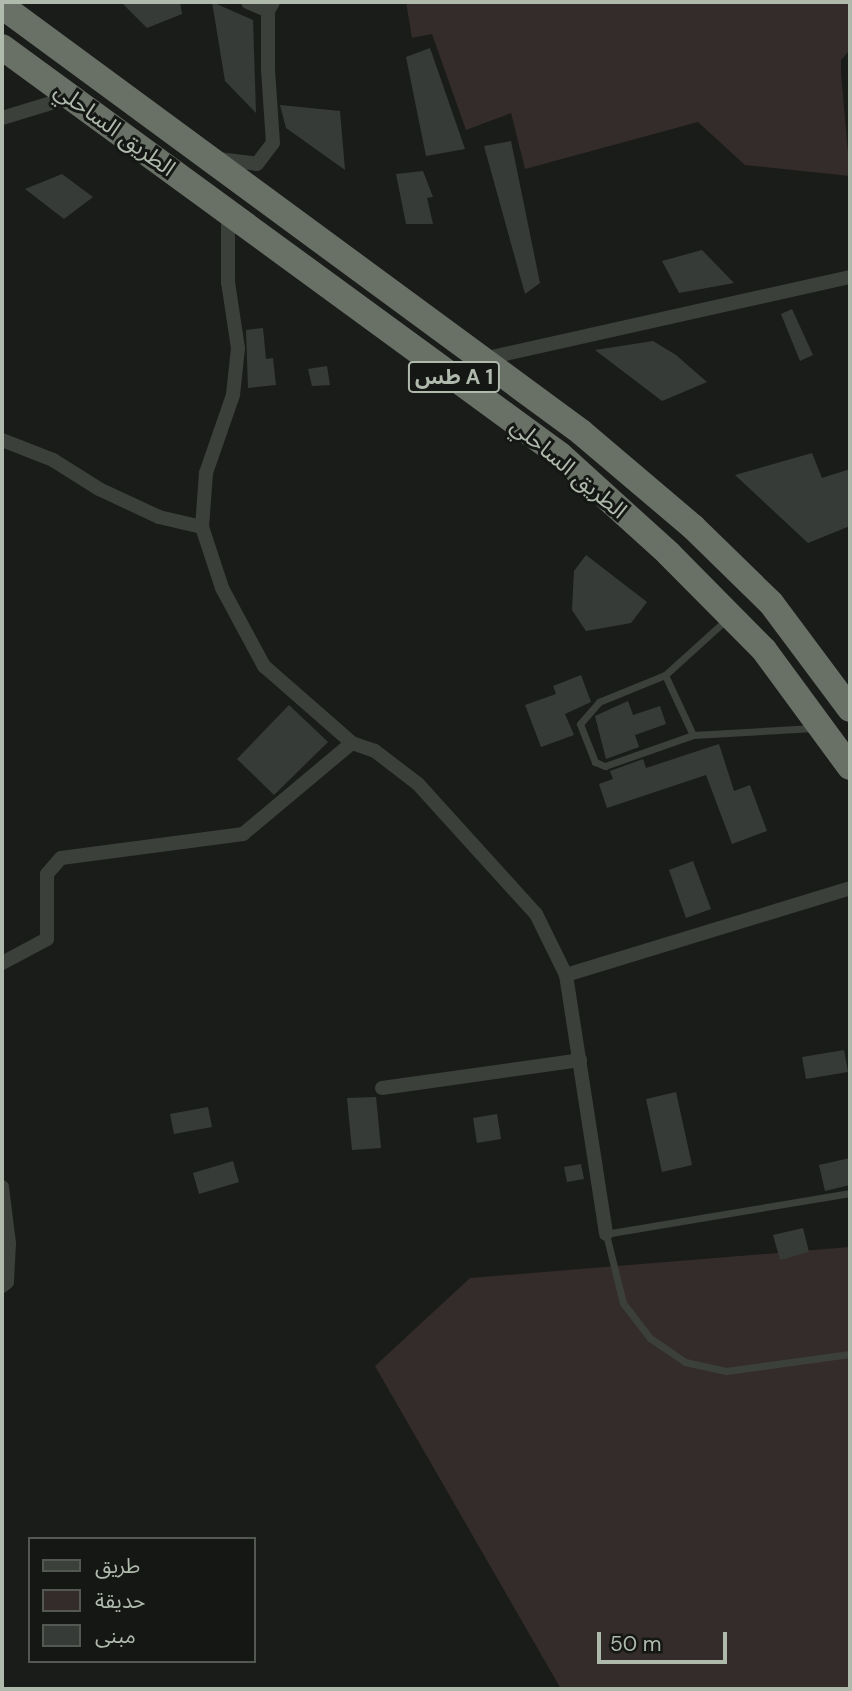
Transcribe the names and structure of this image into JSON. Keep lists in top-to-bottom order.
{
  "streets": {
    "highway": ["الطريق الساحلي", "طس A 1"]
  },
  "legend": ["طريق", "حديقة", "مبنى"],
  "scale_bar": "50 m"
}
